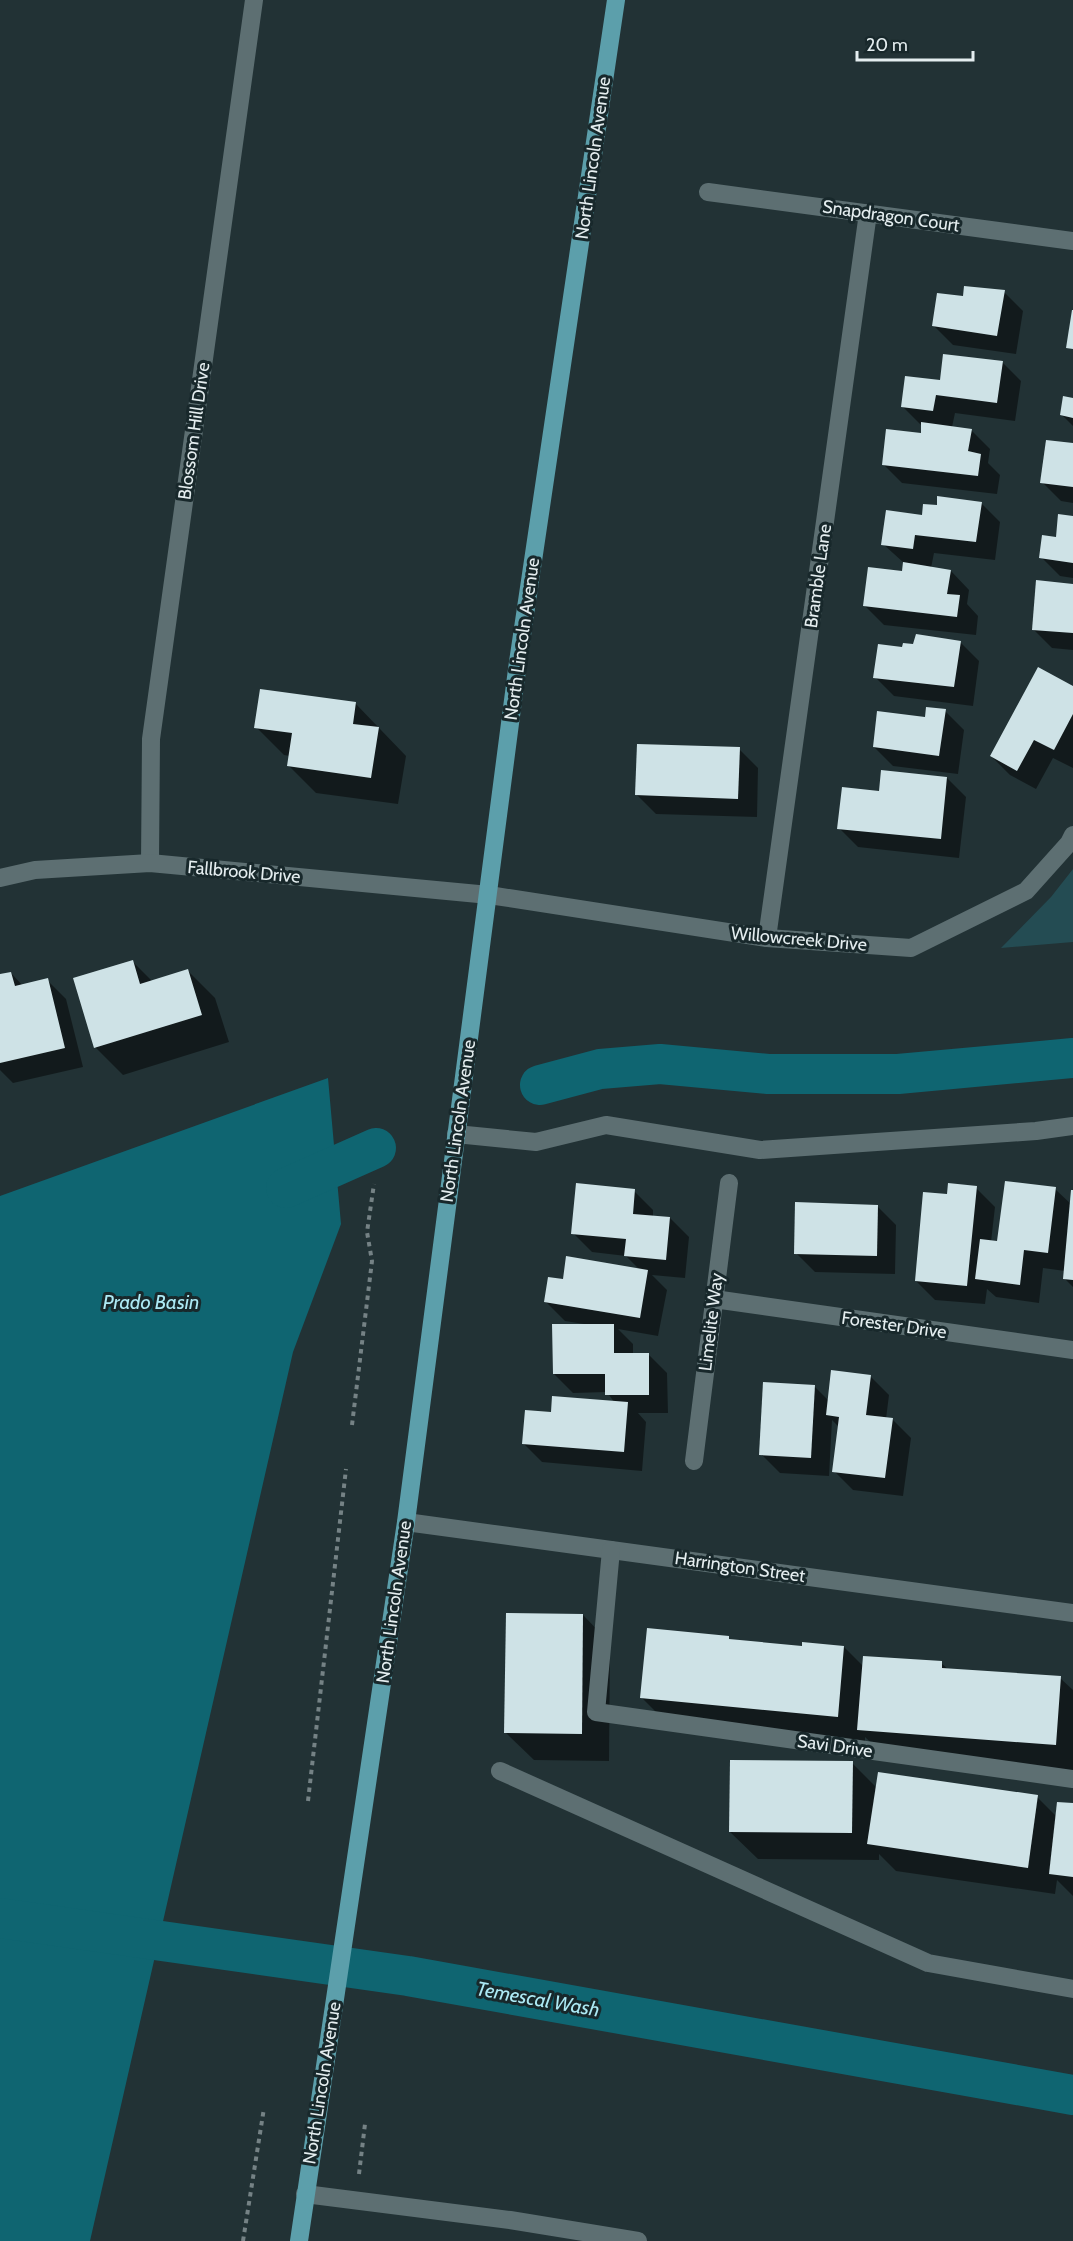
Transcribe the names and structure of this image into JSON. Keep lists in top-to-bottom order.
{
  "streets": {
    "main road": ["North Lincoln Avenue"],
    "street": [
      "Snapdragon Court",
      "Blossom Hill Drive",
      "Bramble Lane",
      "Fallbrook Drive",
      "Willowcreek Drive",
      "Limelite Way",
      "Forester Drive",
      "Harrington Street",
      "Savi Drive"
    ]
  },
  "crossings": [
    ["North Lincoln Avenue", "Fallbrook Drive"],
    ["North Lincoln Avenue", "Willowcreek Drive"],
    ["North Lincoln Avenue", "Harrington Street"],
    ["Snapdragon Court", "Bramble Lane"],
    ["Blossom Hill Drive", "Fallbrook Drive"],
    ["Bramble Lane", "Willowcreek Drive"],
    ["Fallbrook Drive", "Willowcreek Drive"],
    ["Limelite Way", "Forester Drive"],
    ["Harrington Street", "Savi Drive"]
  ],
  "water": ["Prado Basin", "Temescal Wash"],
  "scale_bar": "20 m"
}
